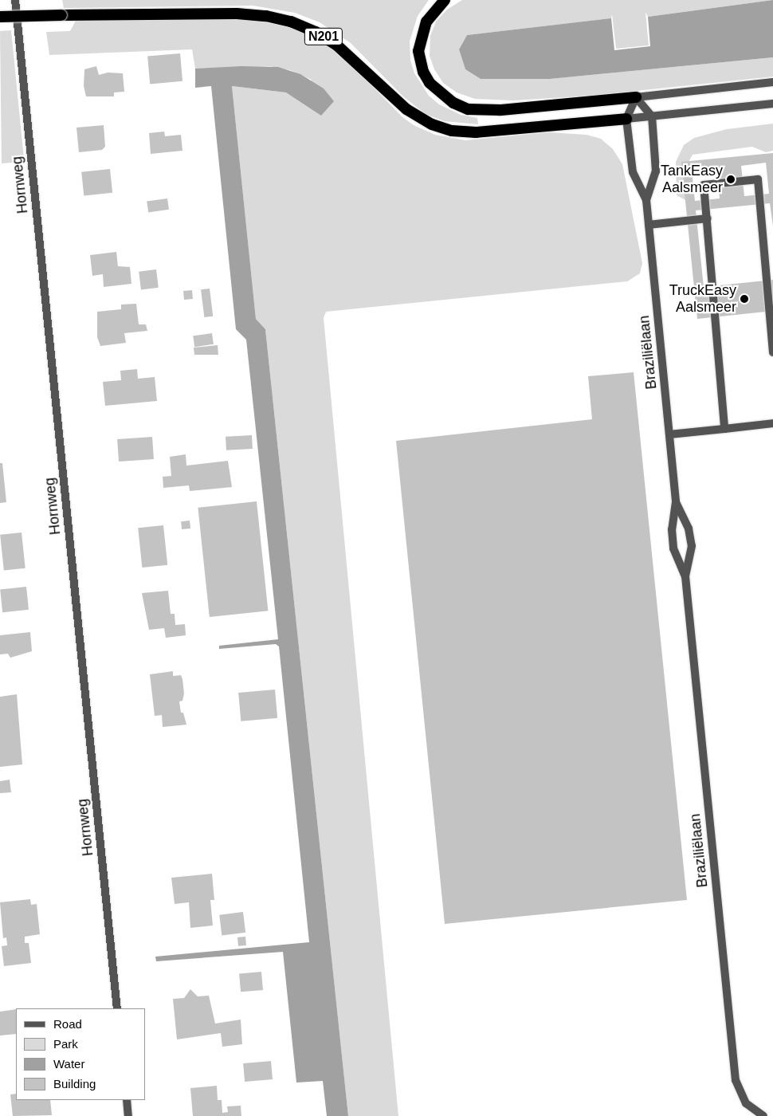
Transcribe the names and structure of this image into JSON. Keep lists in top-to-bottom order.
{
  "streets": {
    "highway": ["N201"],
    "street": ["Hornweg", "Braziliëlaan"]
  },
  "crossings": [
    ["N201", "Braziliëlaan"]
  ],
  "places": ["TankEasy Aalsmeer", "TruckEasy Aalsmeer"],
  "legend": [
    "Road",
    "Park",
    "Water",
    "Building"
  ]
}
